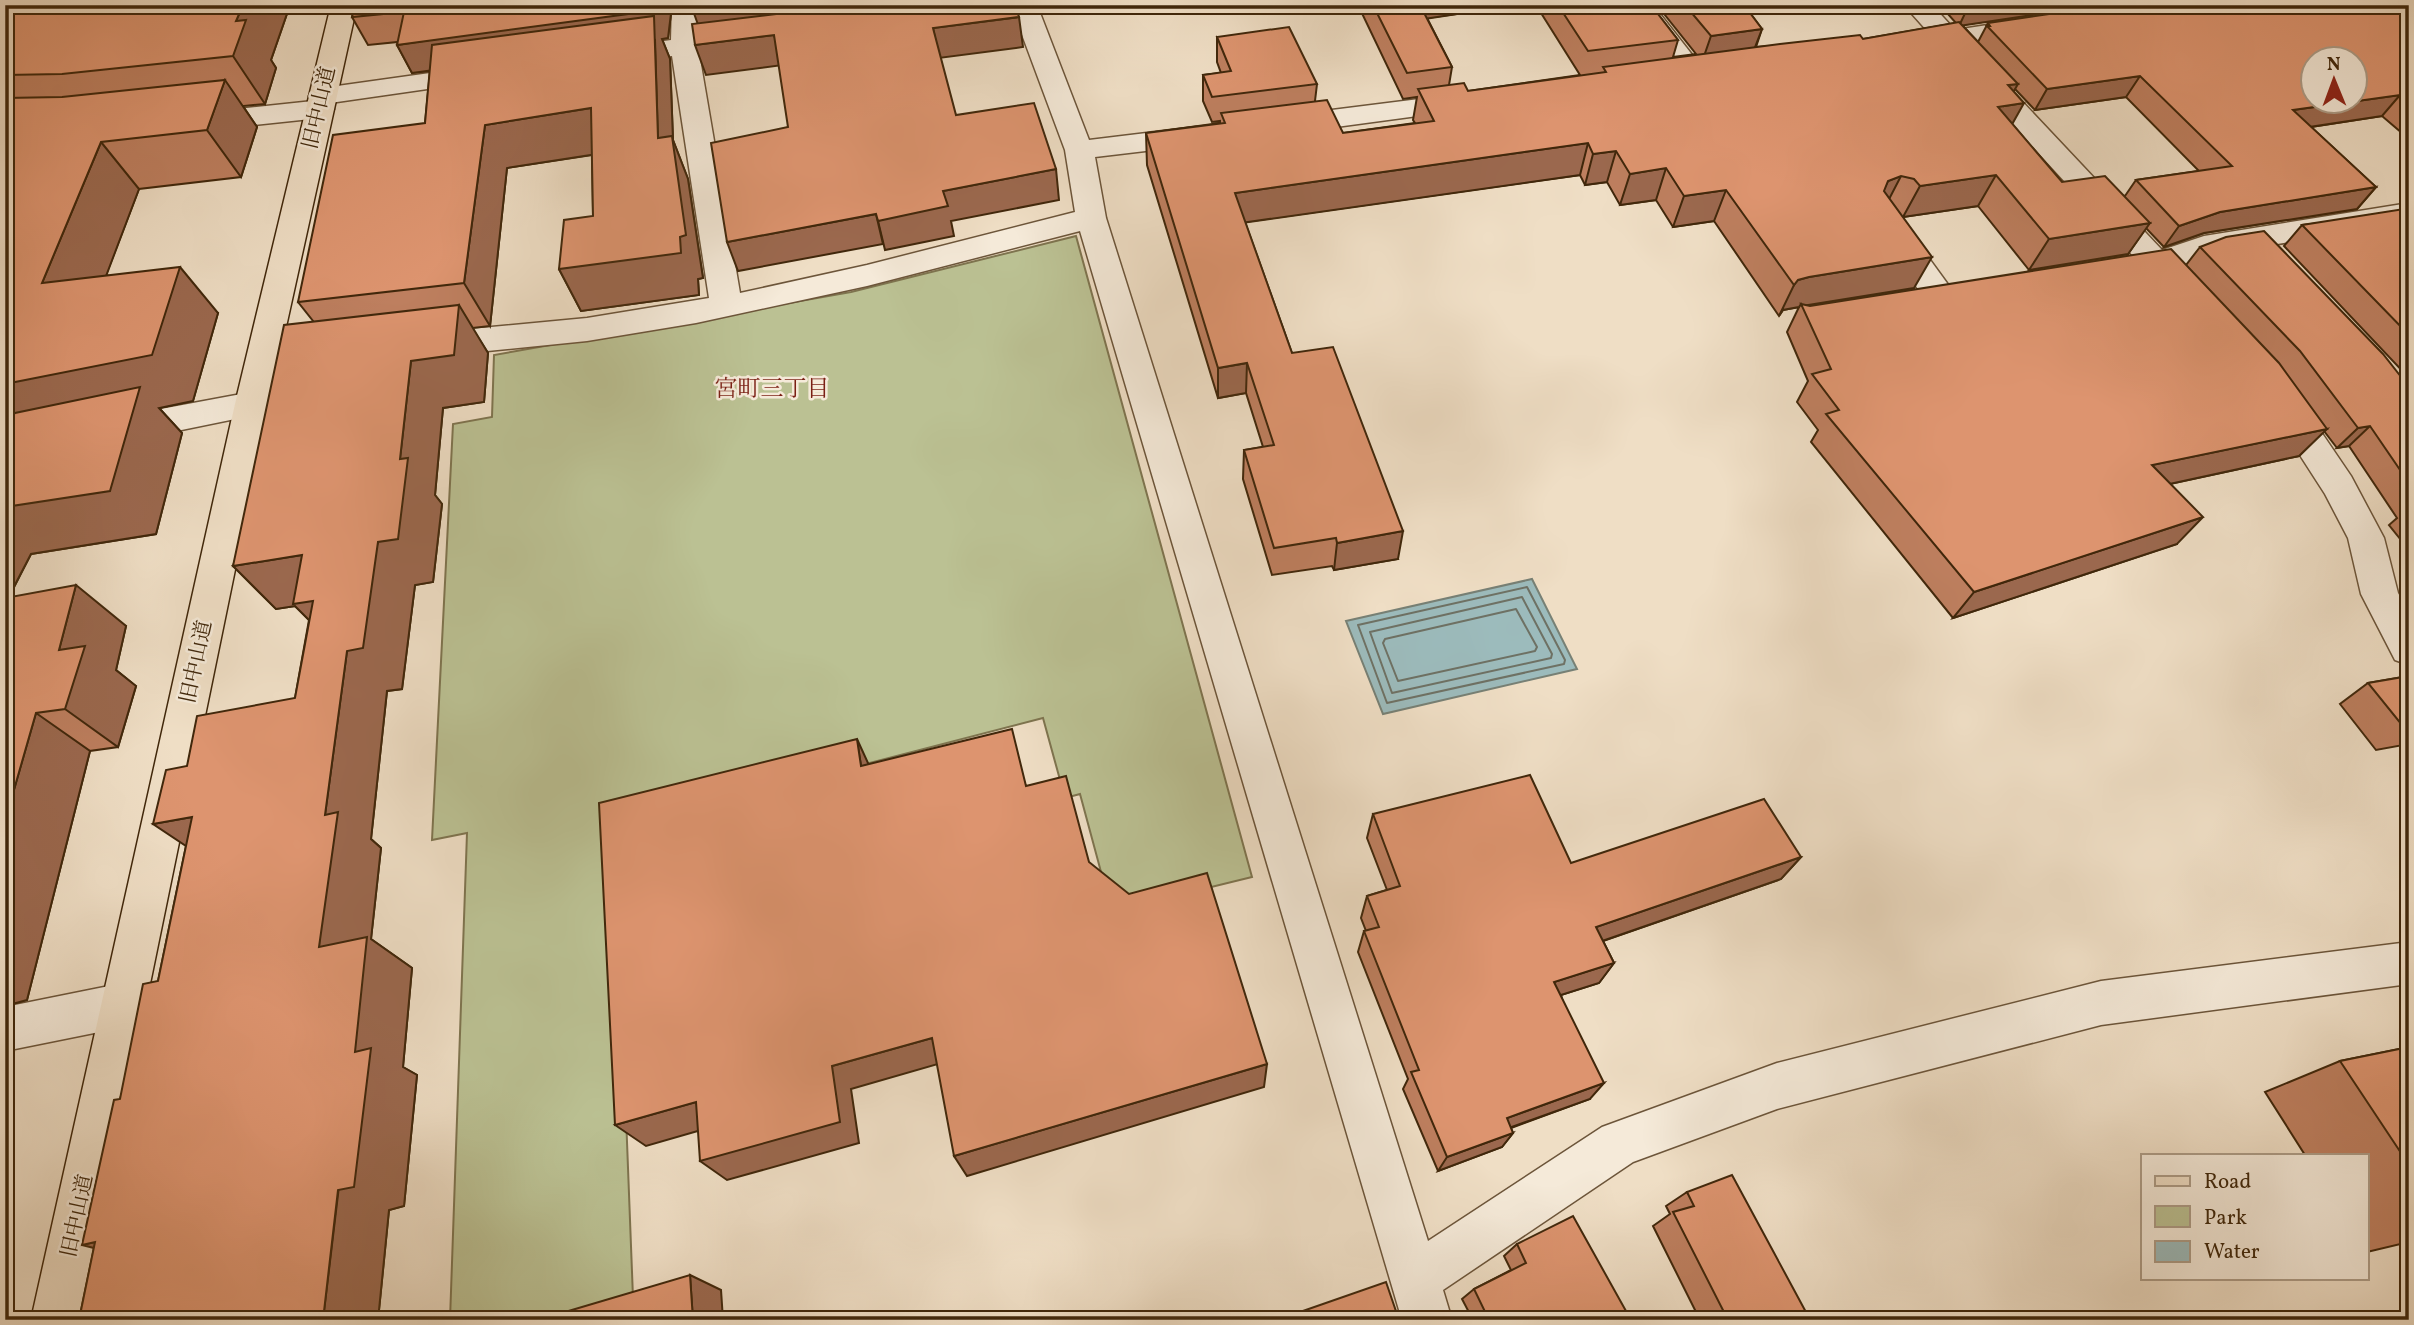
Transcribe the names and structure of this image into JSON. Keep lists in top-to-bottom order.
{
  "streets": {
    "main road": ["旧中山道"]
  },
  "districts": ["宮町三丁目"],
  "legend": ["Road", "Park", "Water"],
  "north": "top"
}
